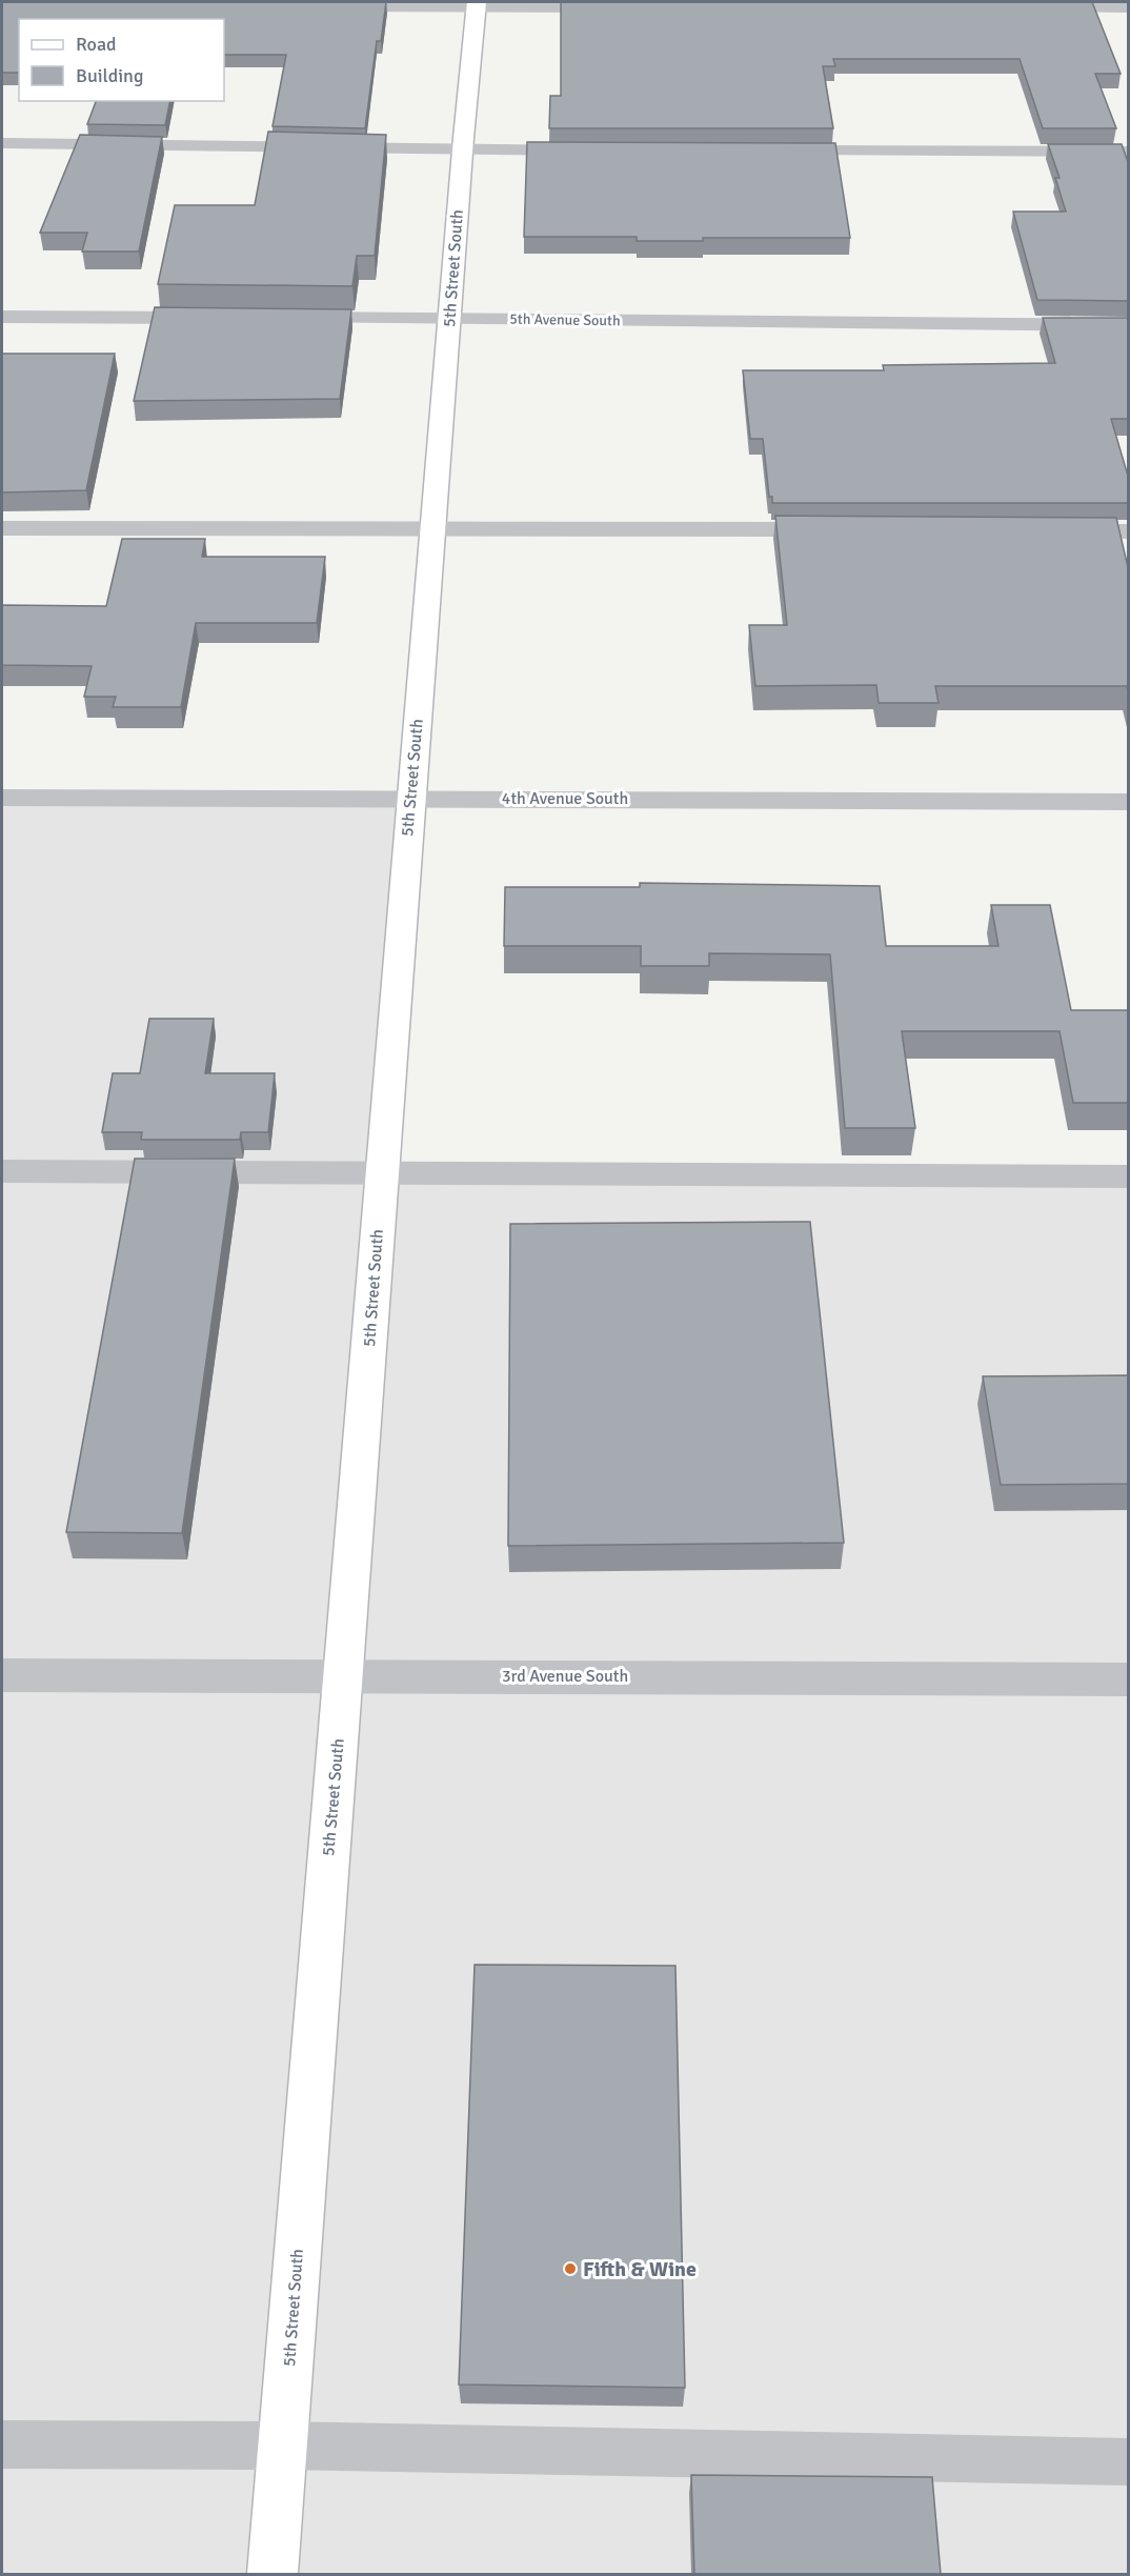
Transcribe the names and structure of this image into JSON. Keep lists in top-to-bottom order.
{
  "streets": {
    "main road": ["5th Street South"],
    "street": ["5th Avenue South", "4th Avenue South", "3rd Avenue South"]
  },
  "crossings": [
    ["5th Street South", "5th Avenue South"],
    ["5th Street South", "4th Avenue South"],
    ["5th Street South", "3rd Avenue South"]
  ],
  "places": ["Fifth & Wine"],
  "legend": ["Road", "Building"]
}
